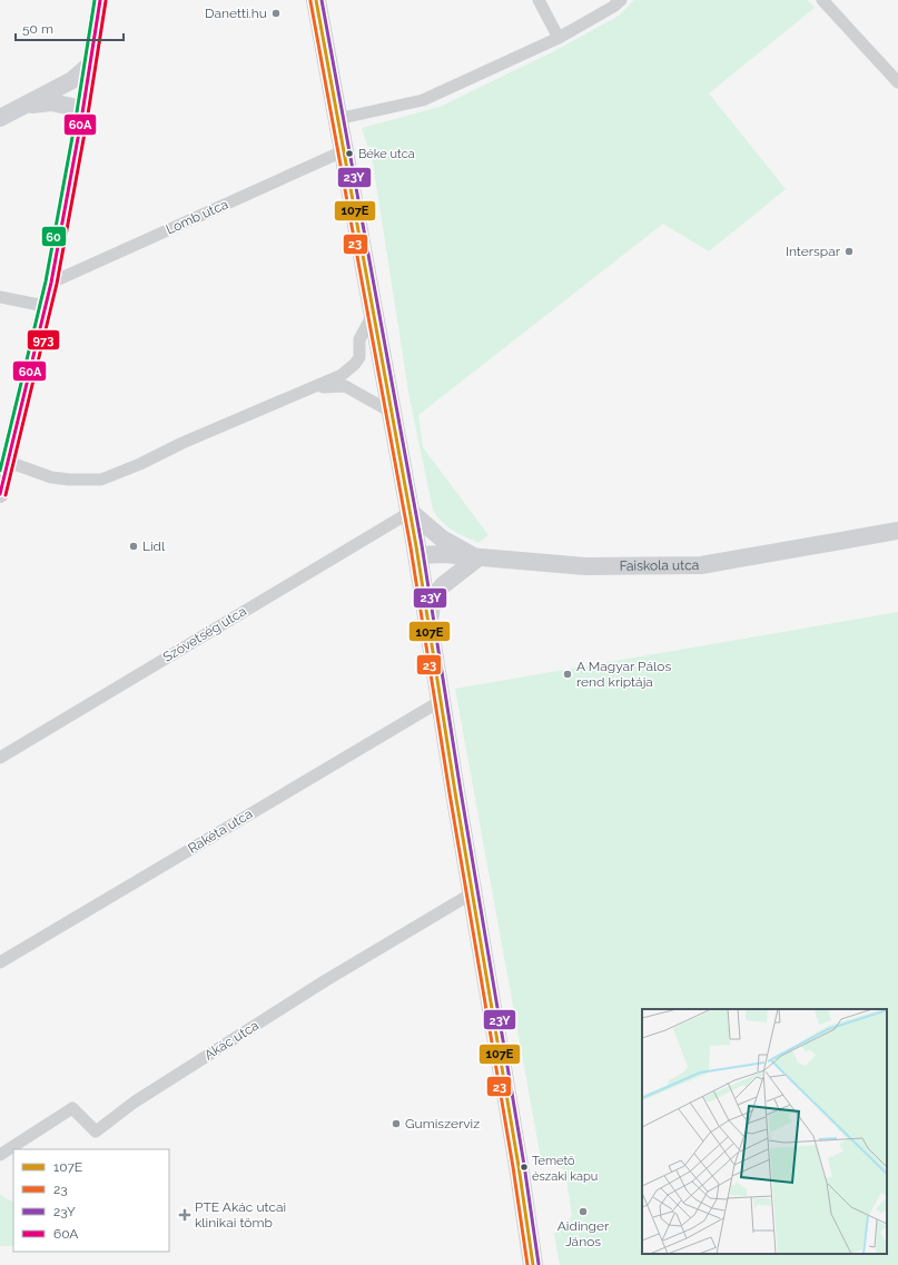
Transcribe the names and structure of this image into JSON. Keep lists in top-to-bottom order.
{
  "streets": {
    "street": [
      "Lomb utca",
      "Faiskola utca",
      "Szövetség utca",
      "Rakéta utca",
      "Akác utca"
    ]
  },
  "places": {
    "other": [
      "Danetti.hu",
      "Béke utca",
      "Interspar",
      "Lidl",
      "A Magyar Pálos rend kriptája",
      "Gumiszerviz",
      "Temető északi kapu",
      "Aidinger János"
    ],
    "health": ["PTE Akác utcai klinikai tömb"]
  },
  "lines": [
    "transit line 107E",
    "transit line 23Y",
    "transit line 60A",
    "transit line 60",
    "transit line 23",
    "transit line 973"
  ],
  "legend": [
    "107E",
    "23",
    "23Y",
    "60A"
  ],
  "scale_bar": "50 m"
}
